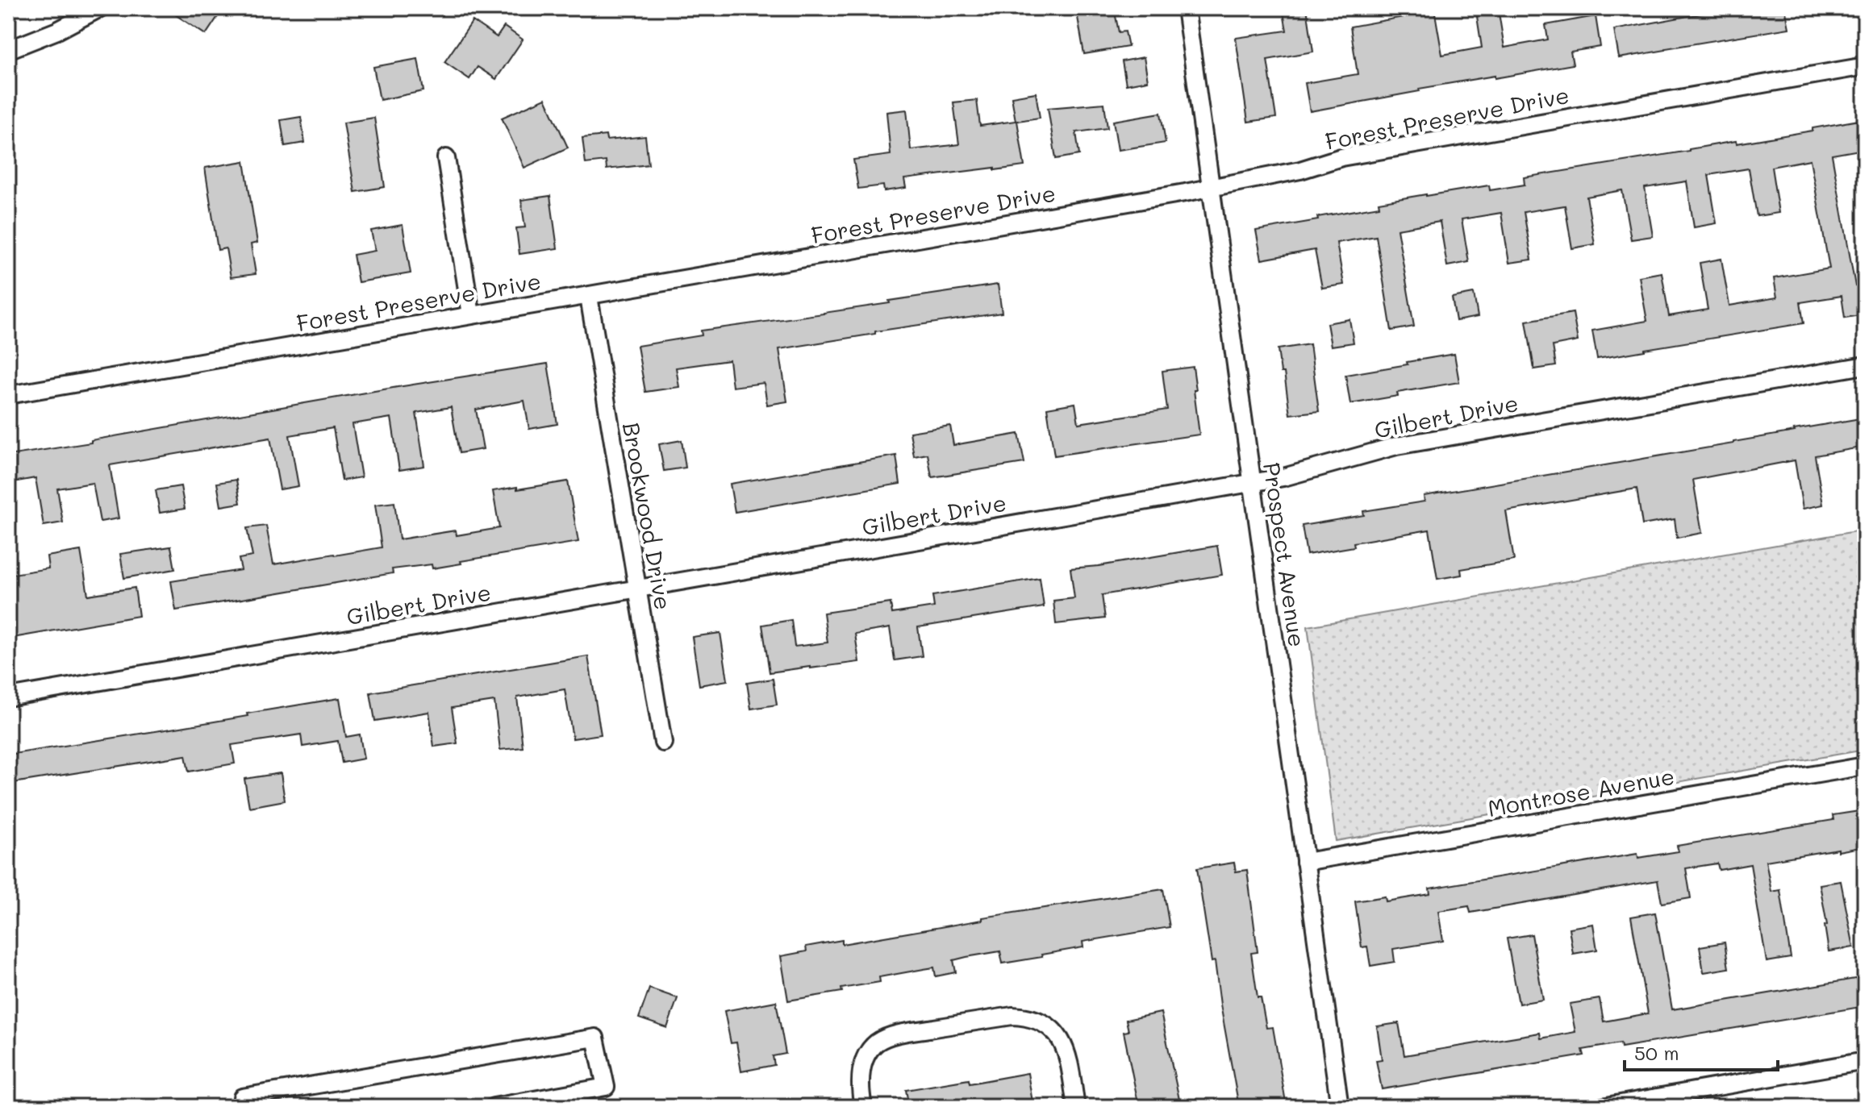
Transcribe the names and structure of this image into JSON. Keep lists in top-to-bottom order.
{
  "streets": {
    "street": [
      "Forest Preserve Drive",
      "Gilbert Drive",
      "Brookwood Drive",
      "Prospect Avenue",
      "Montrose Avenue"
    ]
  },
  "crossings": [
    ["Forest Preserve Drive", "Brookwood Drive"],
    ["Forest Preserve Drive", "Prospect Avenue"],
    ["Gilbert Drive", "Brookwood Drive"],
    ["Gilbert Drive", "Prospect Avenue"],
    ["Prospect Avenue", "Montrose Avenue"]
  ],
  "scale_bar": "50 m"
}
